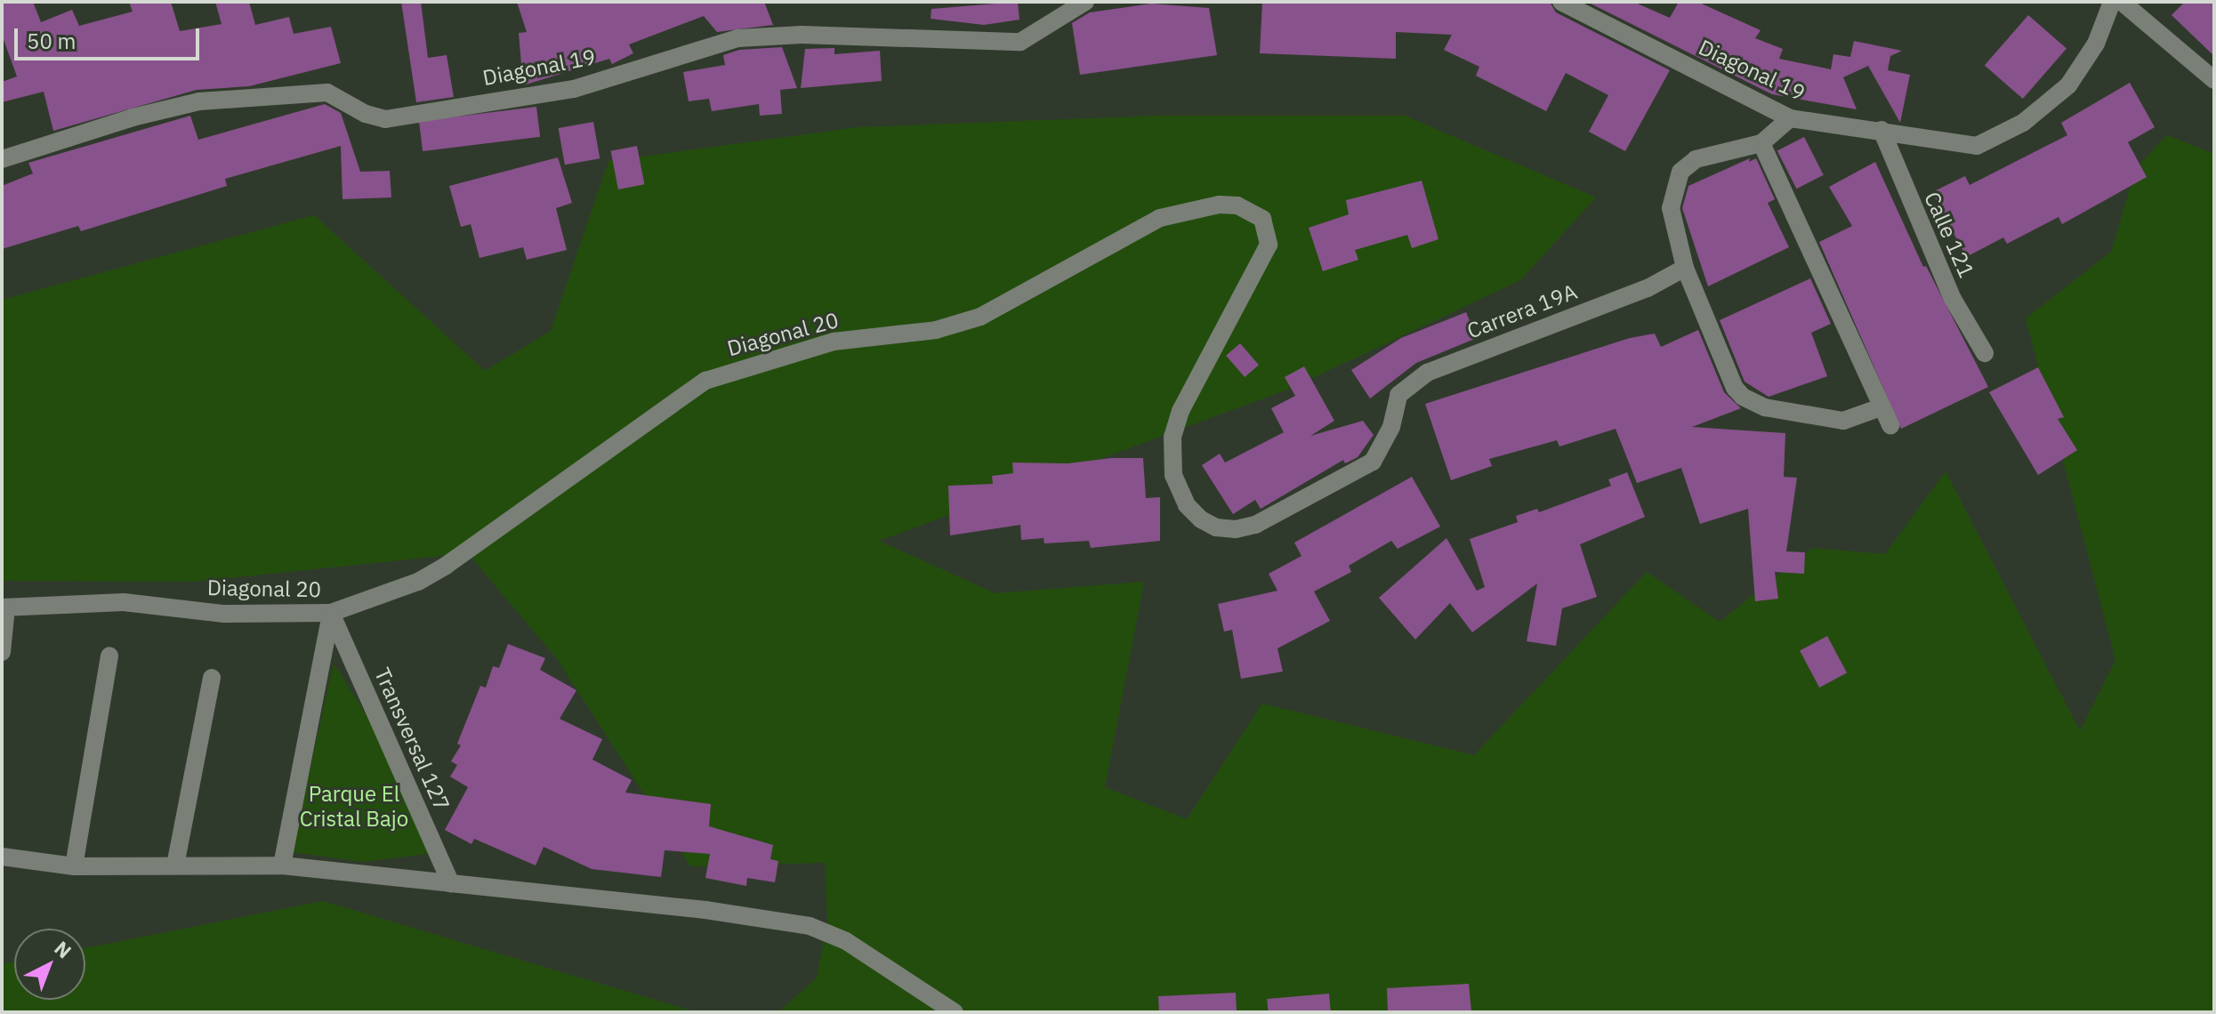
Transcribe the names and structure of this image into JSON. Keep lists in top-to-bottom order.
{
  "streets": {
    "street": [
      "Diagonal 19",
      "Calle 121",
      "Carrera 19A",
      "Diagonal 20",
      "Transversal 127"
    ]
  },
  "crossings": [
    ["Diagonal 19", "Calle 121"],
    ["Carrera 19A", "Diagonal 20"],
    ["Diagonal 20", "Transversal 127"]
  ],
  "parks": ["Parque El Cristal Bajo"],
  "scale_bar": "50 m",
  "north": "top right"
}
